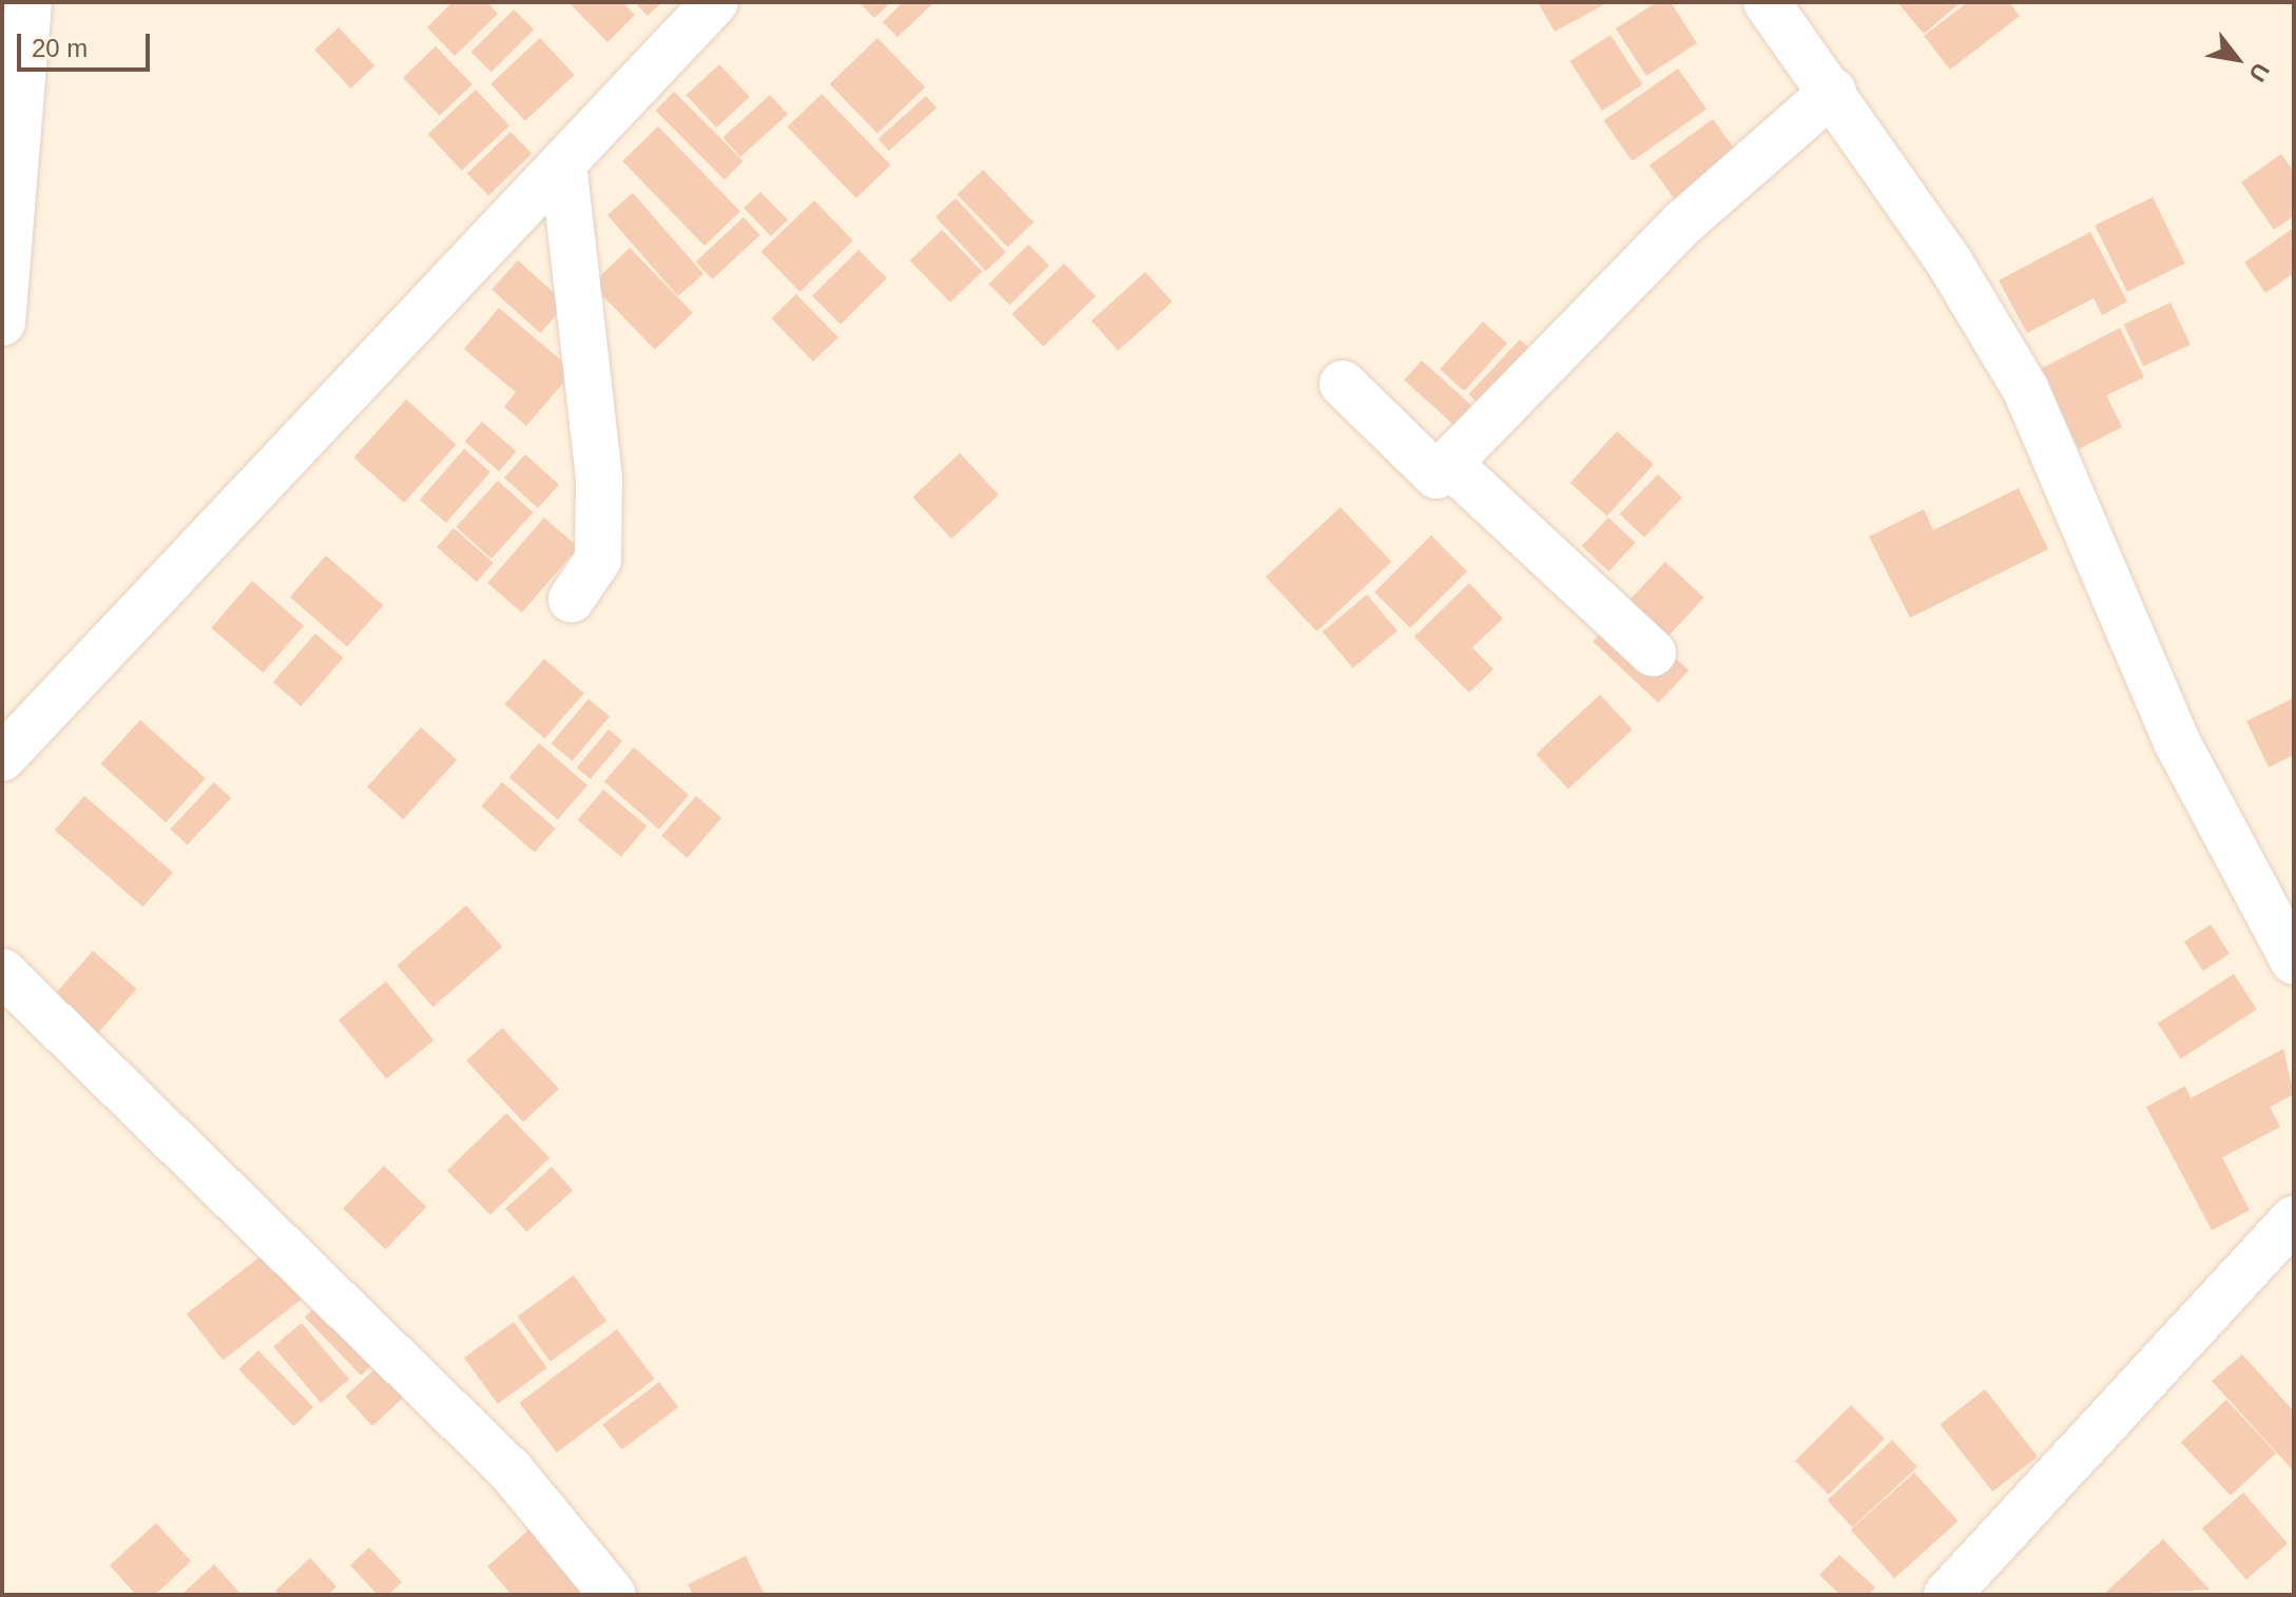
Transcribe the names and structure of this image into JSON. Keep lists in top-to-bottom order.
{
  "scale_bar": "20 m",
  "north": "bottom right"
}
